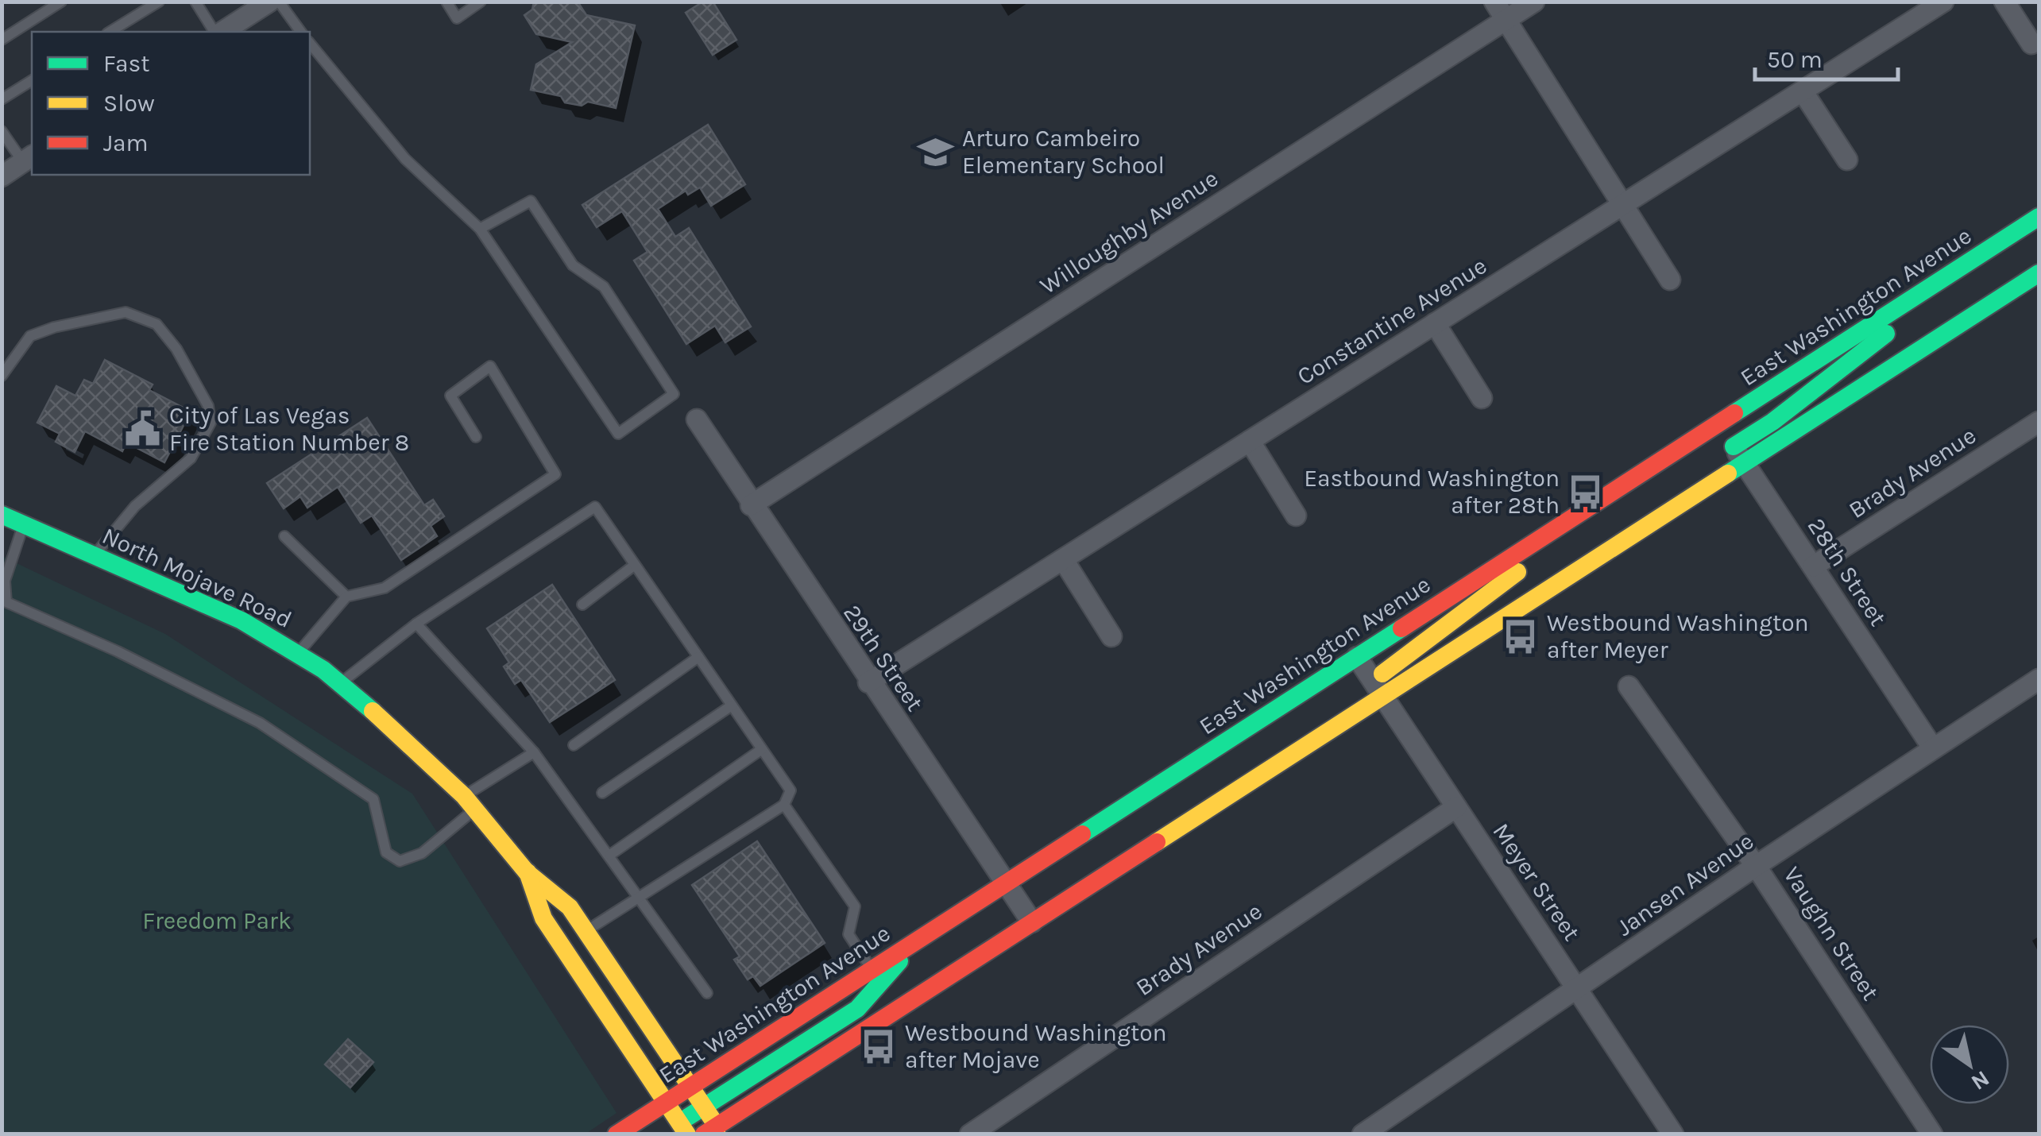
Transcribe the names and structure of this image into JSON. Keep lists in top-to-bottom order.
{
  "streets": {
    "main road": ["East Washington Avenue", "North Mojave Road"],
    "street": [
      "Willoughby Avenue",
      "Constantine Avenue",
      "Brady Avenue",
      "28th Street",
      "29th Street",
      "Meyer Street",
      "Jansen Avenue",
      "Vaughn Street"
    ]
  },
  "crossings": [
    ["Willoughby Avenue", "29th Street"],
    ["East Washington Avenue", "28th Street"],
    ["East Washington Avenue", "North Mojave Road"],
    ["East Washington Avenue", "29th Street"],
    ["East Washington Avenue", "Meyer Street"],
    ["Constantine Avenue", "29th Street"],
    ["Brady Avenue", "28th Street"],
    ["Brady Avenue", "Meyer Street"],
    ["28th Street", "Jansen Avenue"],
    ["Meyer Street", "Jansen Avenue"],
    ["Jansen Avenue", "Vaughn Street"]
  ],
  "parks": ["Freedom Park"],
  "places": {
    "school or university": ["Arturo Cambeiro Elementary School"],
    "public building": ["City of Las Vegas Fire Station Number 8"],
    "bus stop": ["Eastbound Washington after 28th", "Westbound Washington after Meyer", "Westbound Washington after Mojave"]
  },
  "legend": ["Fast", "Slow", "Jam"],
  "scale_bar": "50 m",
  "north": "bottom right"
}
